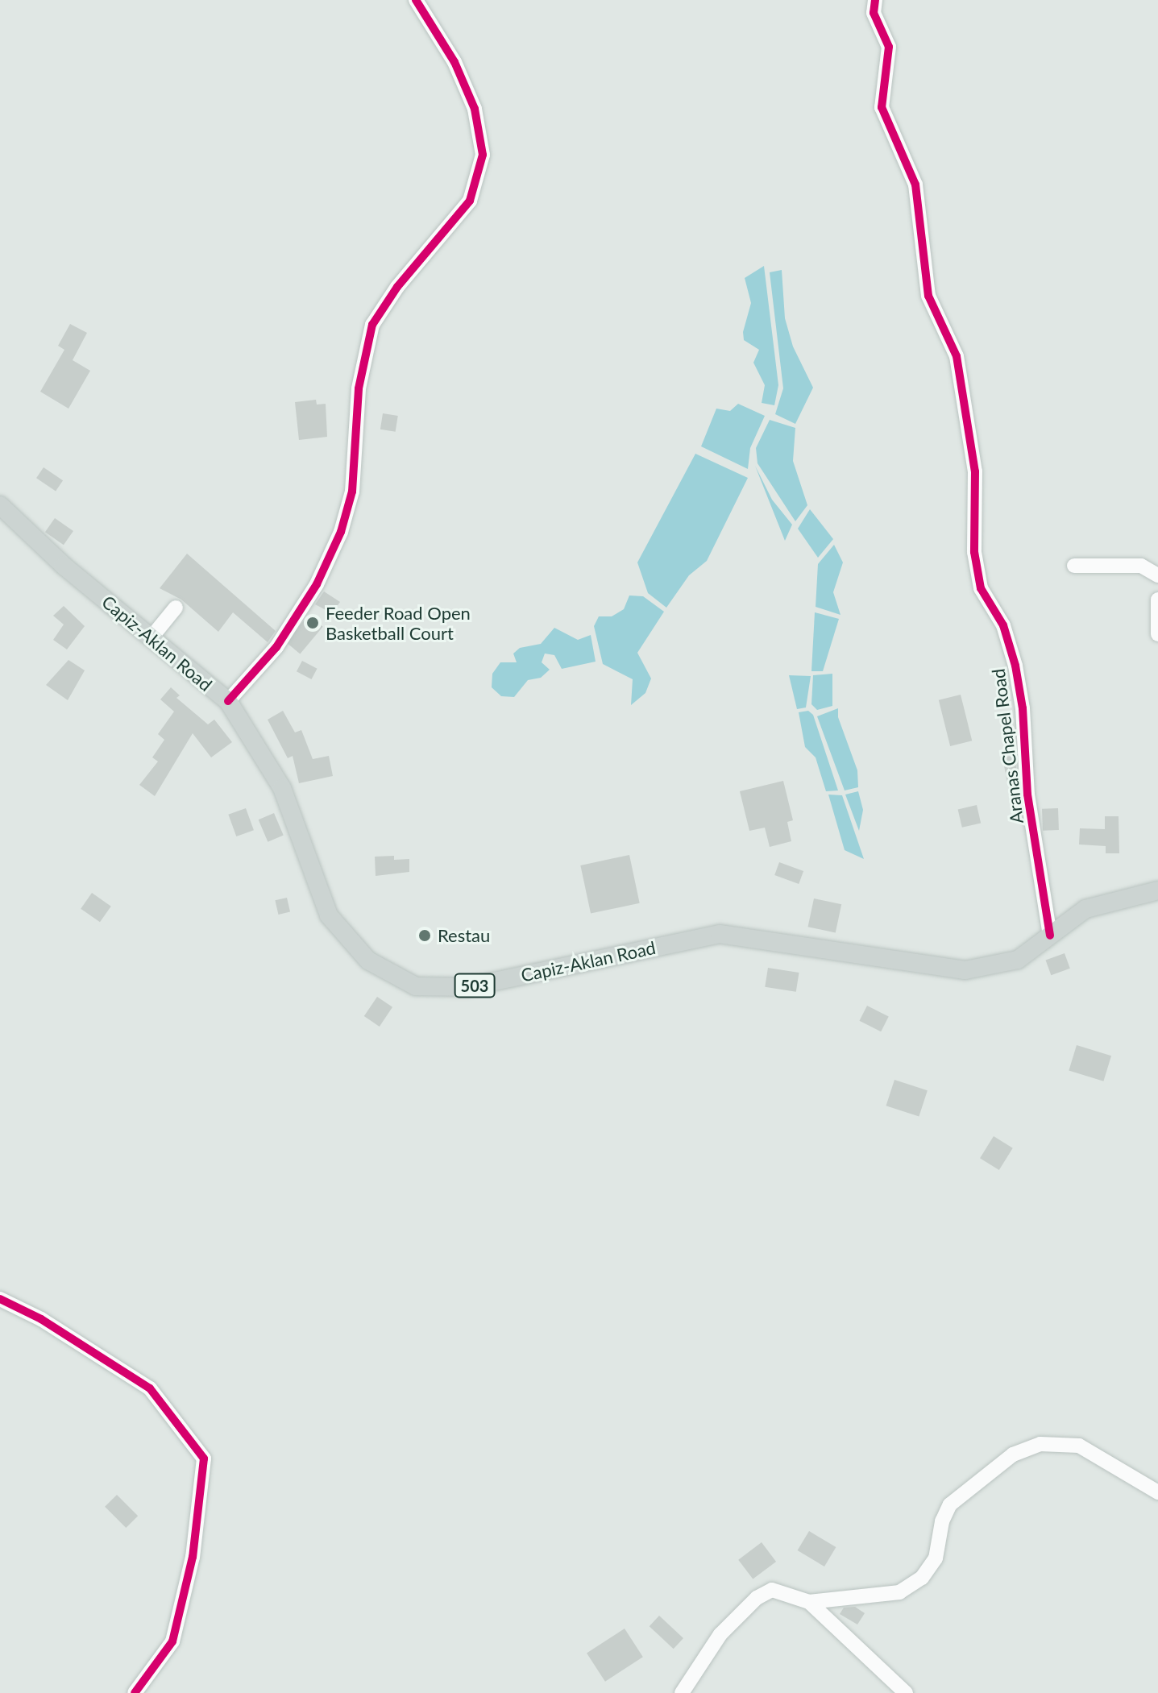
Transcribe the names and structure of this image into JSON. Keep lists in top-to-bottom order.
{
  "streets": {
    "main road": ["Capiz-Aklan Road", "503"],
    "street": ["Aranas Chapel Road"]
  },
  "crossings": [
    ["Capiz-Aklan Road", "Aranas Chapel Road"]
  ],
  "places": ["Feeder Road Open Basketball Court", "Restau"]
}
